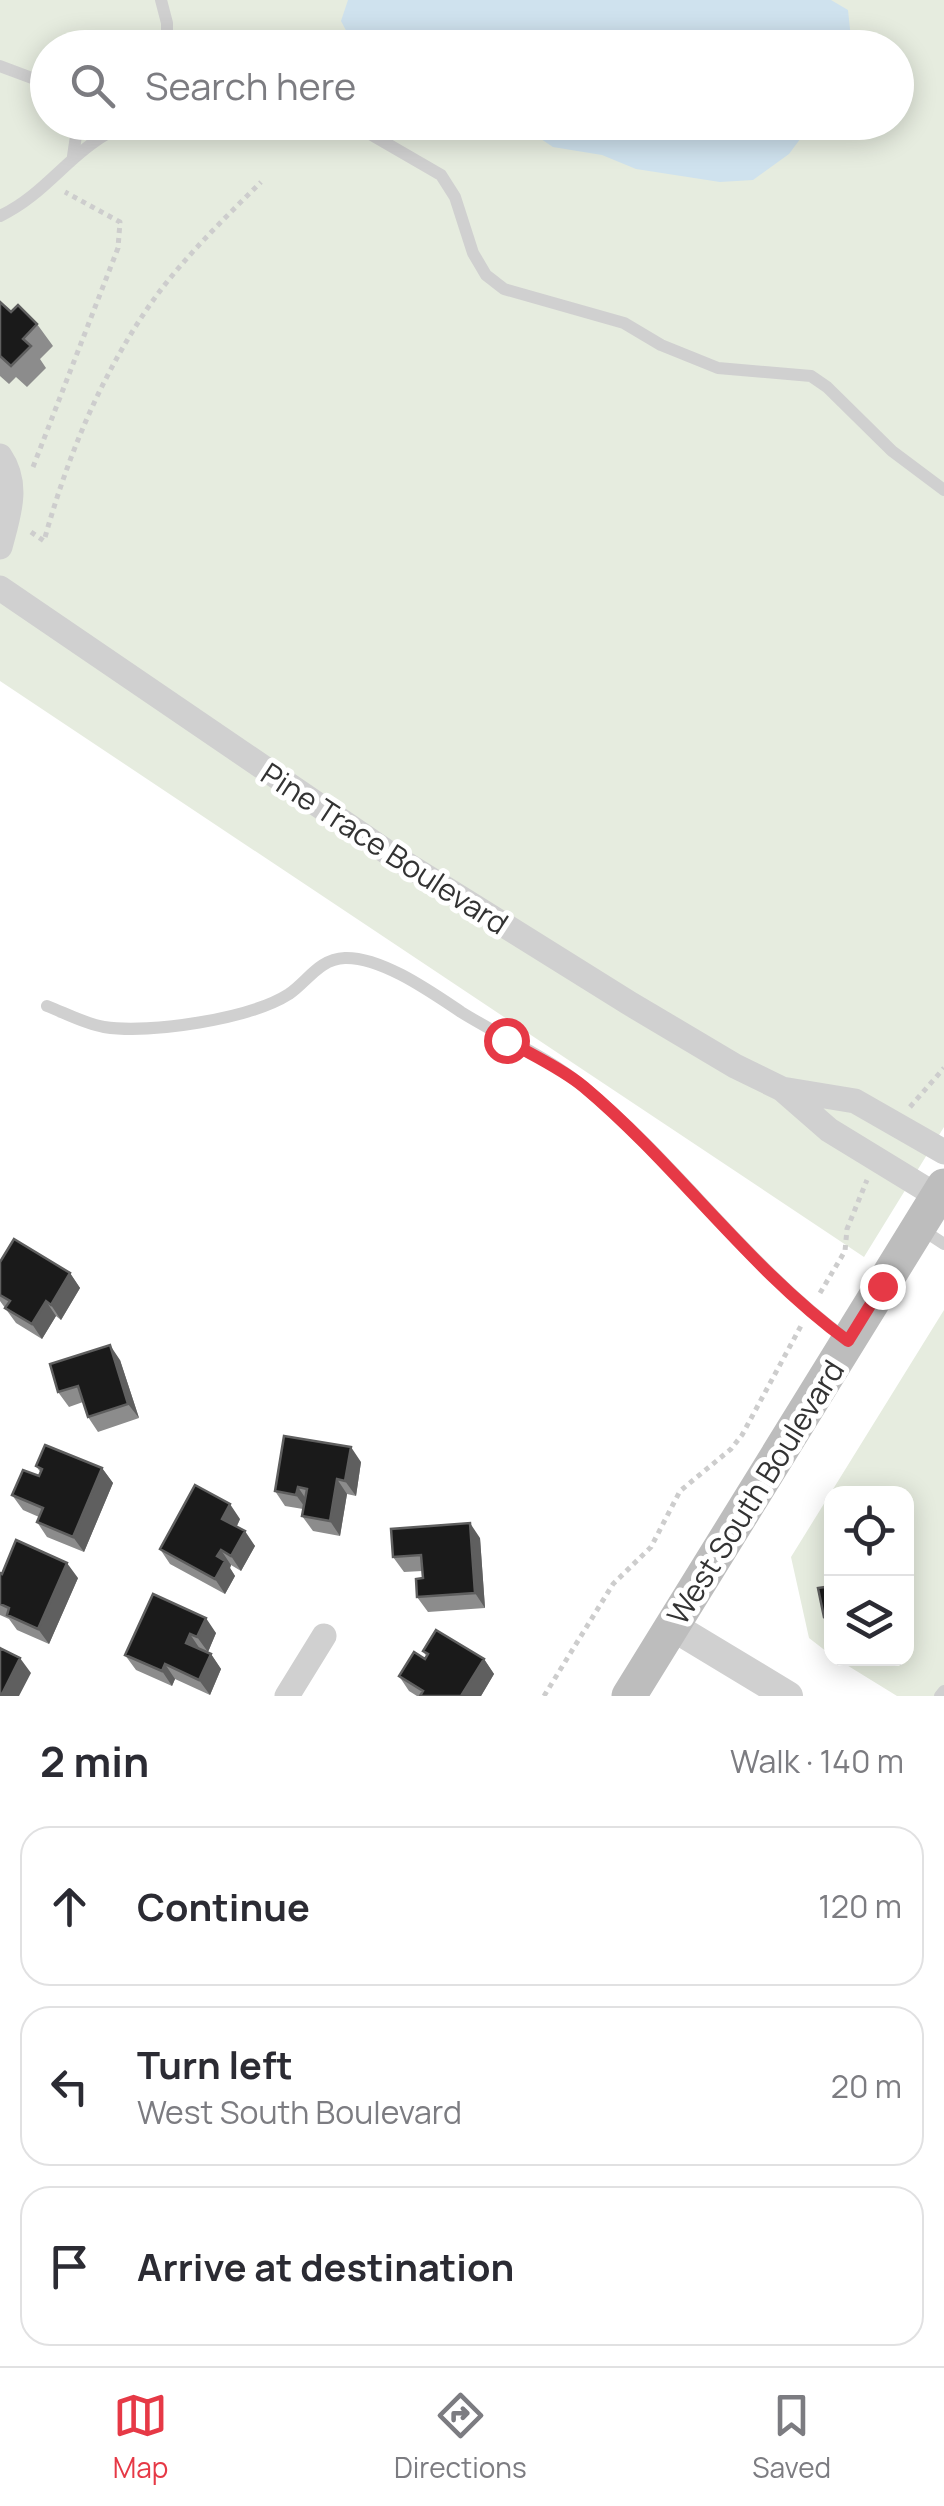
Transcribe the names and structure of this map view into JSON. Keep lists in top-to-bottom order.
{
  "streets": {
    "main road": ["West South Boulevard"],
    "street": ["Pine Trace Boulevard"]
  },
  "crossings": [
    ["Pine Trace Boulevard", "West South Boulevard"]
  ],
  "page": {
    "search": "Search here",
    "heading": ["2 min", "Walk · 140 m"],
    "list": [
      ["Continue", "120 m"],
      ["Turn left", "West South Boulevard", "20 m"],
      "Arrive at destination"
    ],
    "nav": ["Map", "Directions", "Saved"]
  }
}
